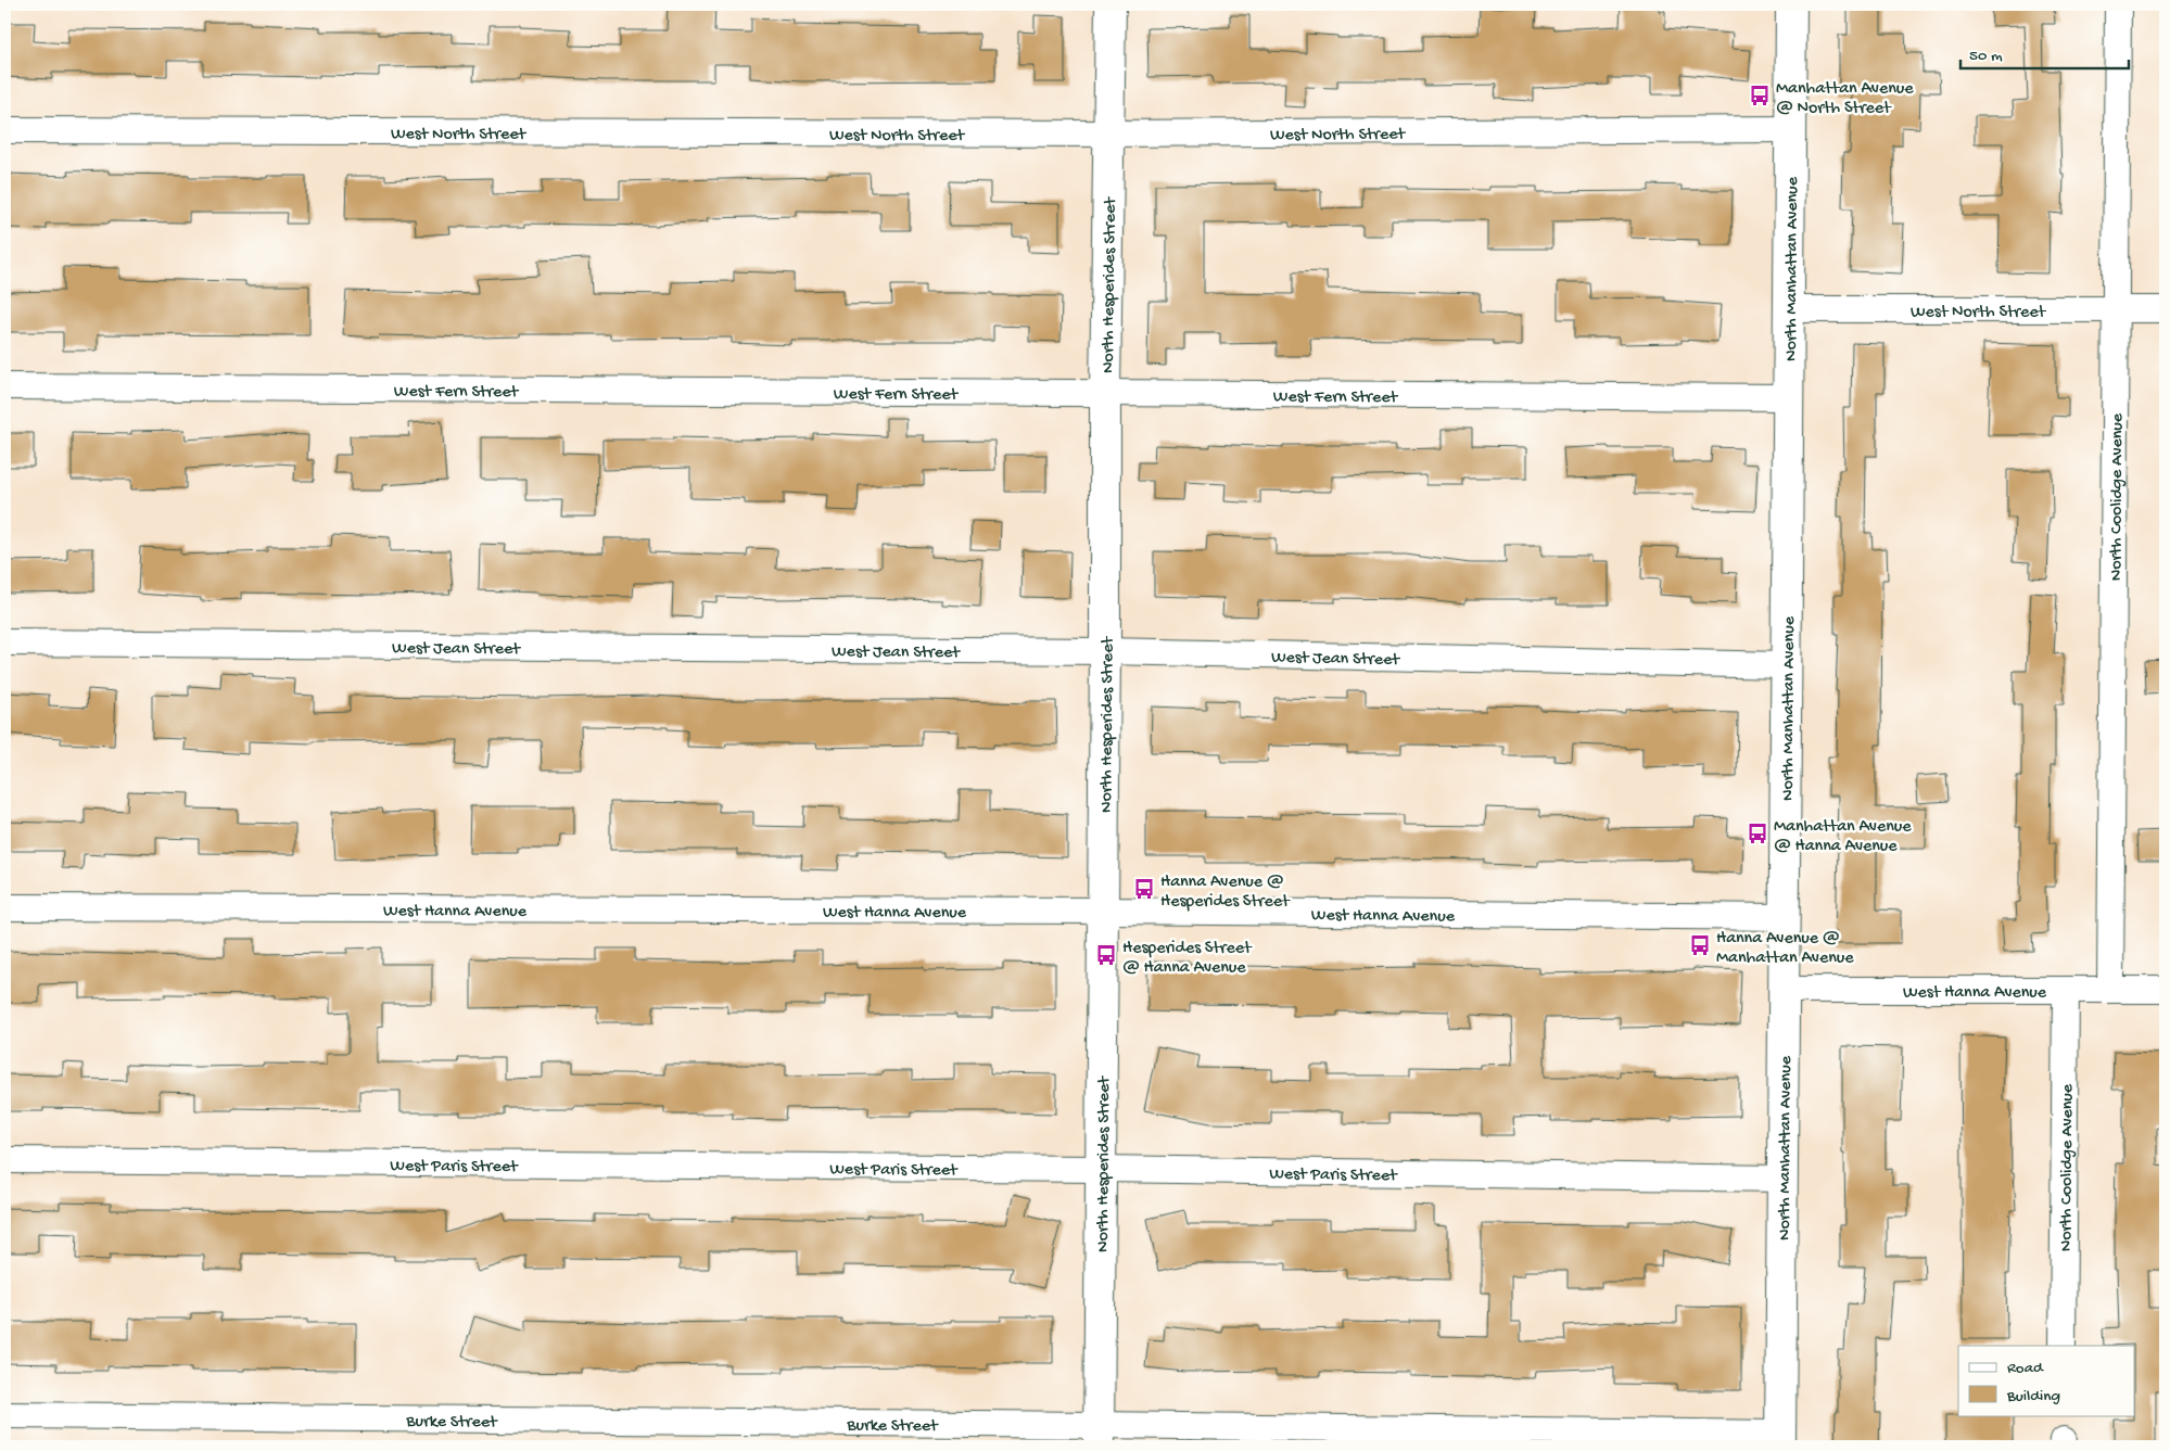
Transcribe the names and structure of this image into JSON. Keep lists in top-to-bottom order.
{
  "streets": {
    "street": [
      "West North Street",
      "North Manhattan Avenue",
      "North Hesperides Street",
      "West Fern Street",
      "North Coolidge Avenue",
      "West Jean Street",
      "West Hanna Avenue",
      "West Paris Street",
      "Burke Street"
    ]
  },
  "crossings": [
    ["West North Street", "North Manhattan Avenue"],
    ["West North Street", "North Hesperides Street"],
    ["West North Street", "North Coolidge Avenue"],
    ["North Manhattan Avenue", "West Fern Street"],
    ["North Manhattan Avenue", "West Jean Street"],
    ["North Manhattan Avenue", "West Hanna Avenue"],
    ["North Manhattan Avenue", "West Paris Street"],
    ["North Manhattan Avenue", "Burke Street"],
    ["North Hesperides Street", "West Fern Street"],
    ["North Hesperides Street", "West Jean Street"],
    ["North Hesperides Street", "West Hanna Avenue"],
    ["North Hesperides Street", "West Paris Street"],
    ["North Hesperides Street", "Burke Street"],
    ["North Coolidge Avenue", "West Hanna Avenue"]
  ],
  "places": {
    "bus stop": [
      "Manhattan Avenue @ North Street",
      "Manhattan Avenue @ Hanna Avenue",
      "Hanna Avenue @ Hesperides Street",
      "Hanna Avenue @ Manhattan Avenue",
      "Hesperides Street @ Hanna Avenue"
    ]
  },
  "legend": ["Road", "Building"],
  "scale_bar": "50 m"
}
